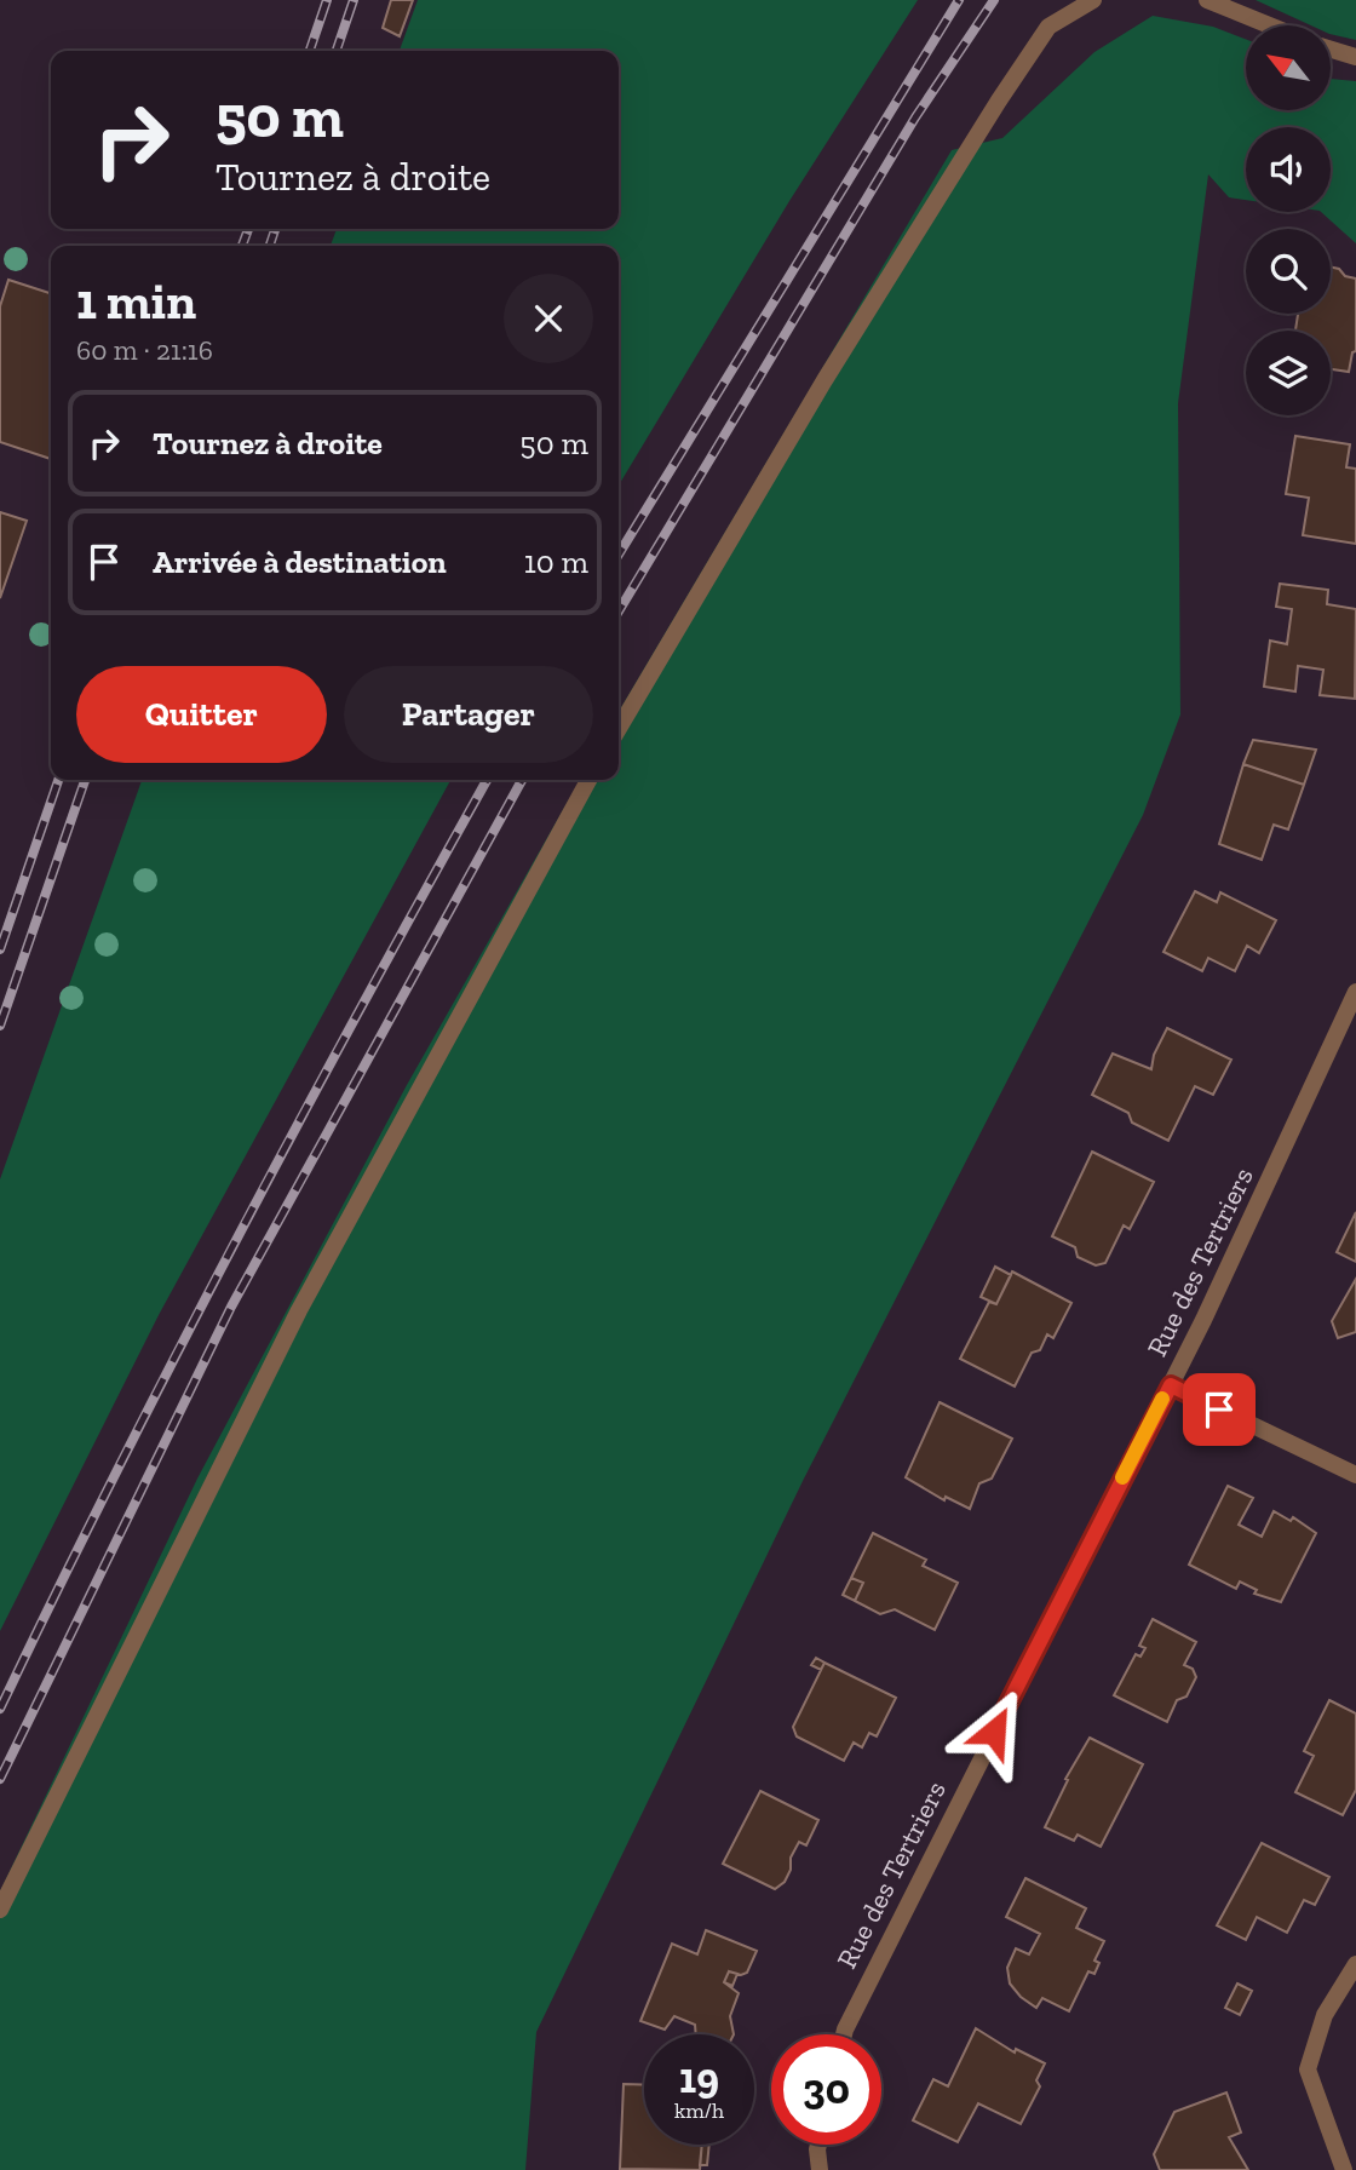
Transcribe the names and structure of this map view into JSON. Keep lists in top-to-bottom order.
{
  "streets": {
    "street": ["Rue des Tertriers"]
  },
  "north": "top left",
  "page": {
    "turn": ["50 m", "Tournez à droite"],
    "heading": ["1 min", "60 m · 21:16"],
    "list": [
      {
        "name": "Tournez à droite",
        "value": "50 m"
      },
      {
        "name": "Arrivée à destination",
        "value": "10 m"
      }
    ],
    "buttons": ["Quitter", "Partager"],
    "speed": "19 km/h",
    "limit": "30"
  }
}
